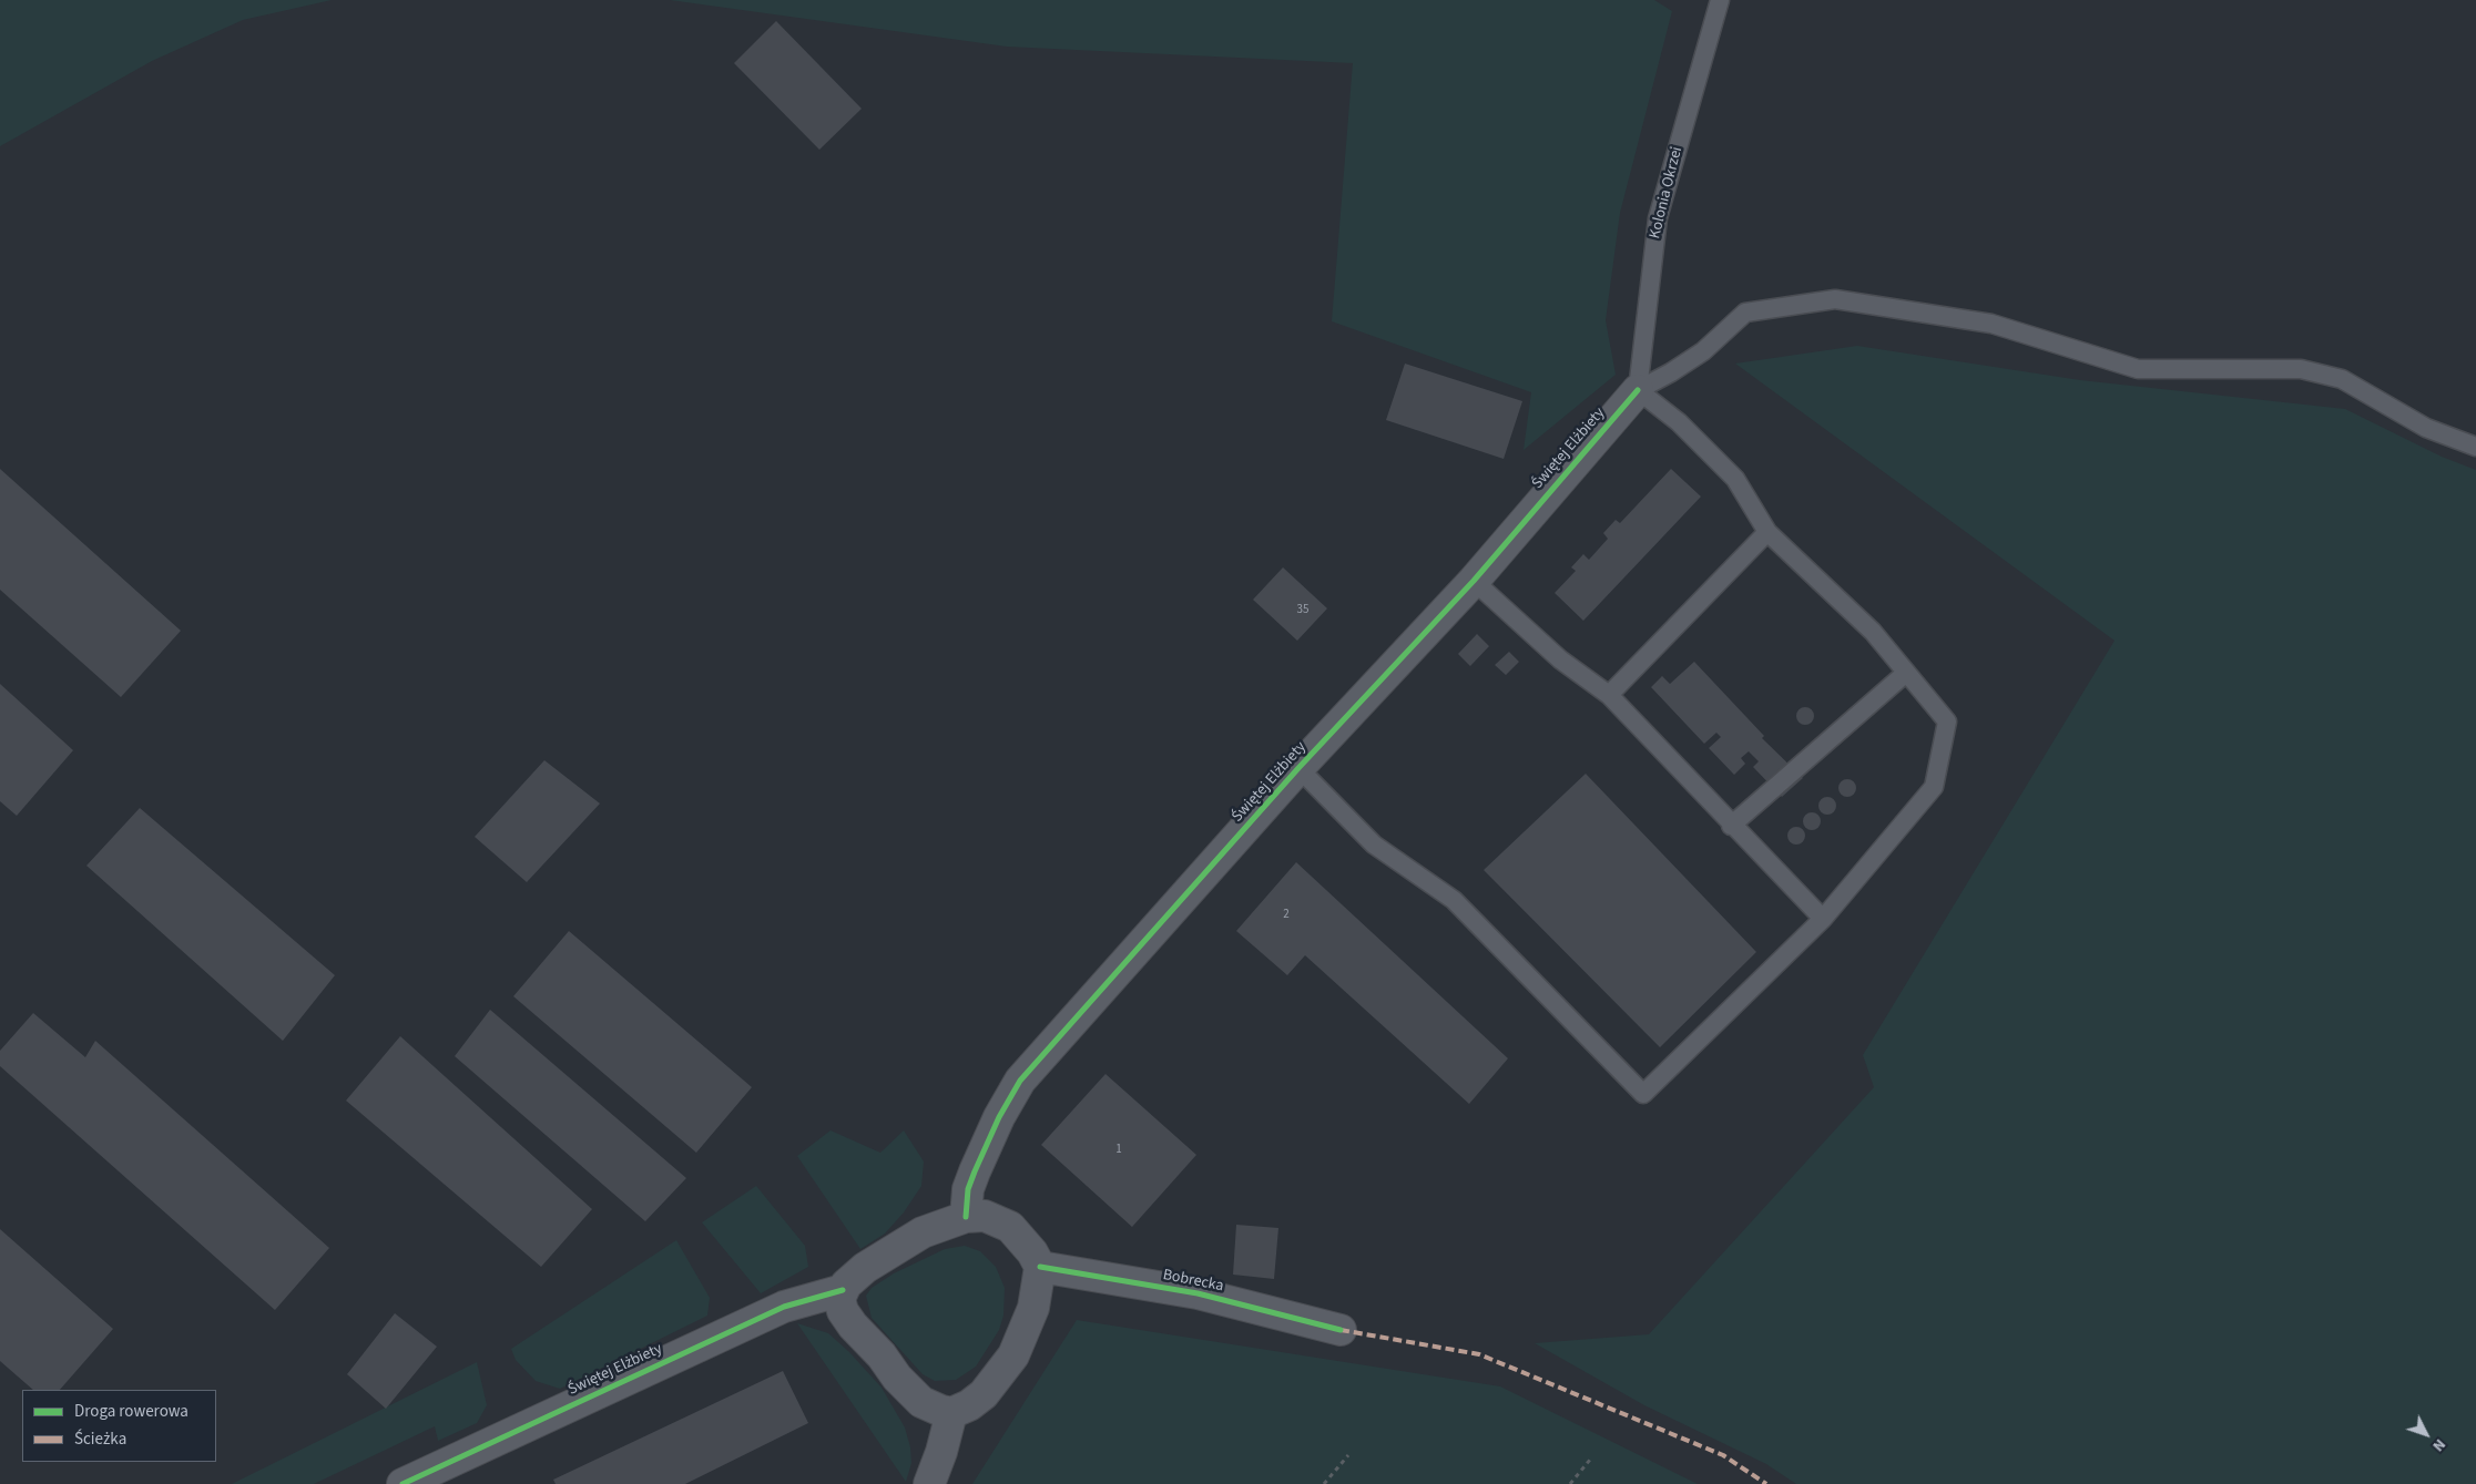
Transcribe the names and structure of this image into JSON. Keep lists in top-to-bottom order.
{
  "streets": {
    "street": ["Świętej Elżbiety", "Bobrecka"],
    "lane": ["Kolonia Okrzei"]
  },
  "crossings": [
    ["Kolonia Okrzei", "Świętej Elżbiety"],
    ["Świętej Elżbiety", "Bobrecka"]
  ],
  "house_numbers": ["35", "2", "1"],
  "legend": ["Droga rowerowa", "Ścieżka"],
  "north": "bottom right"
}
